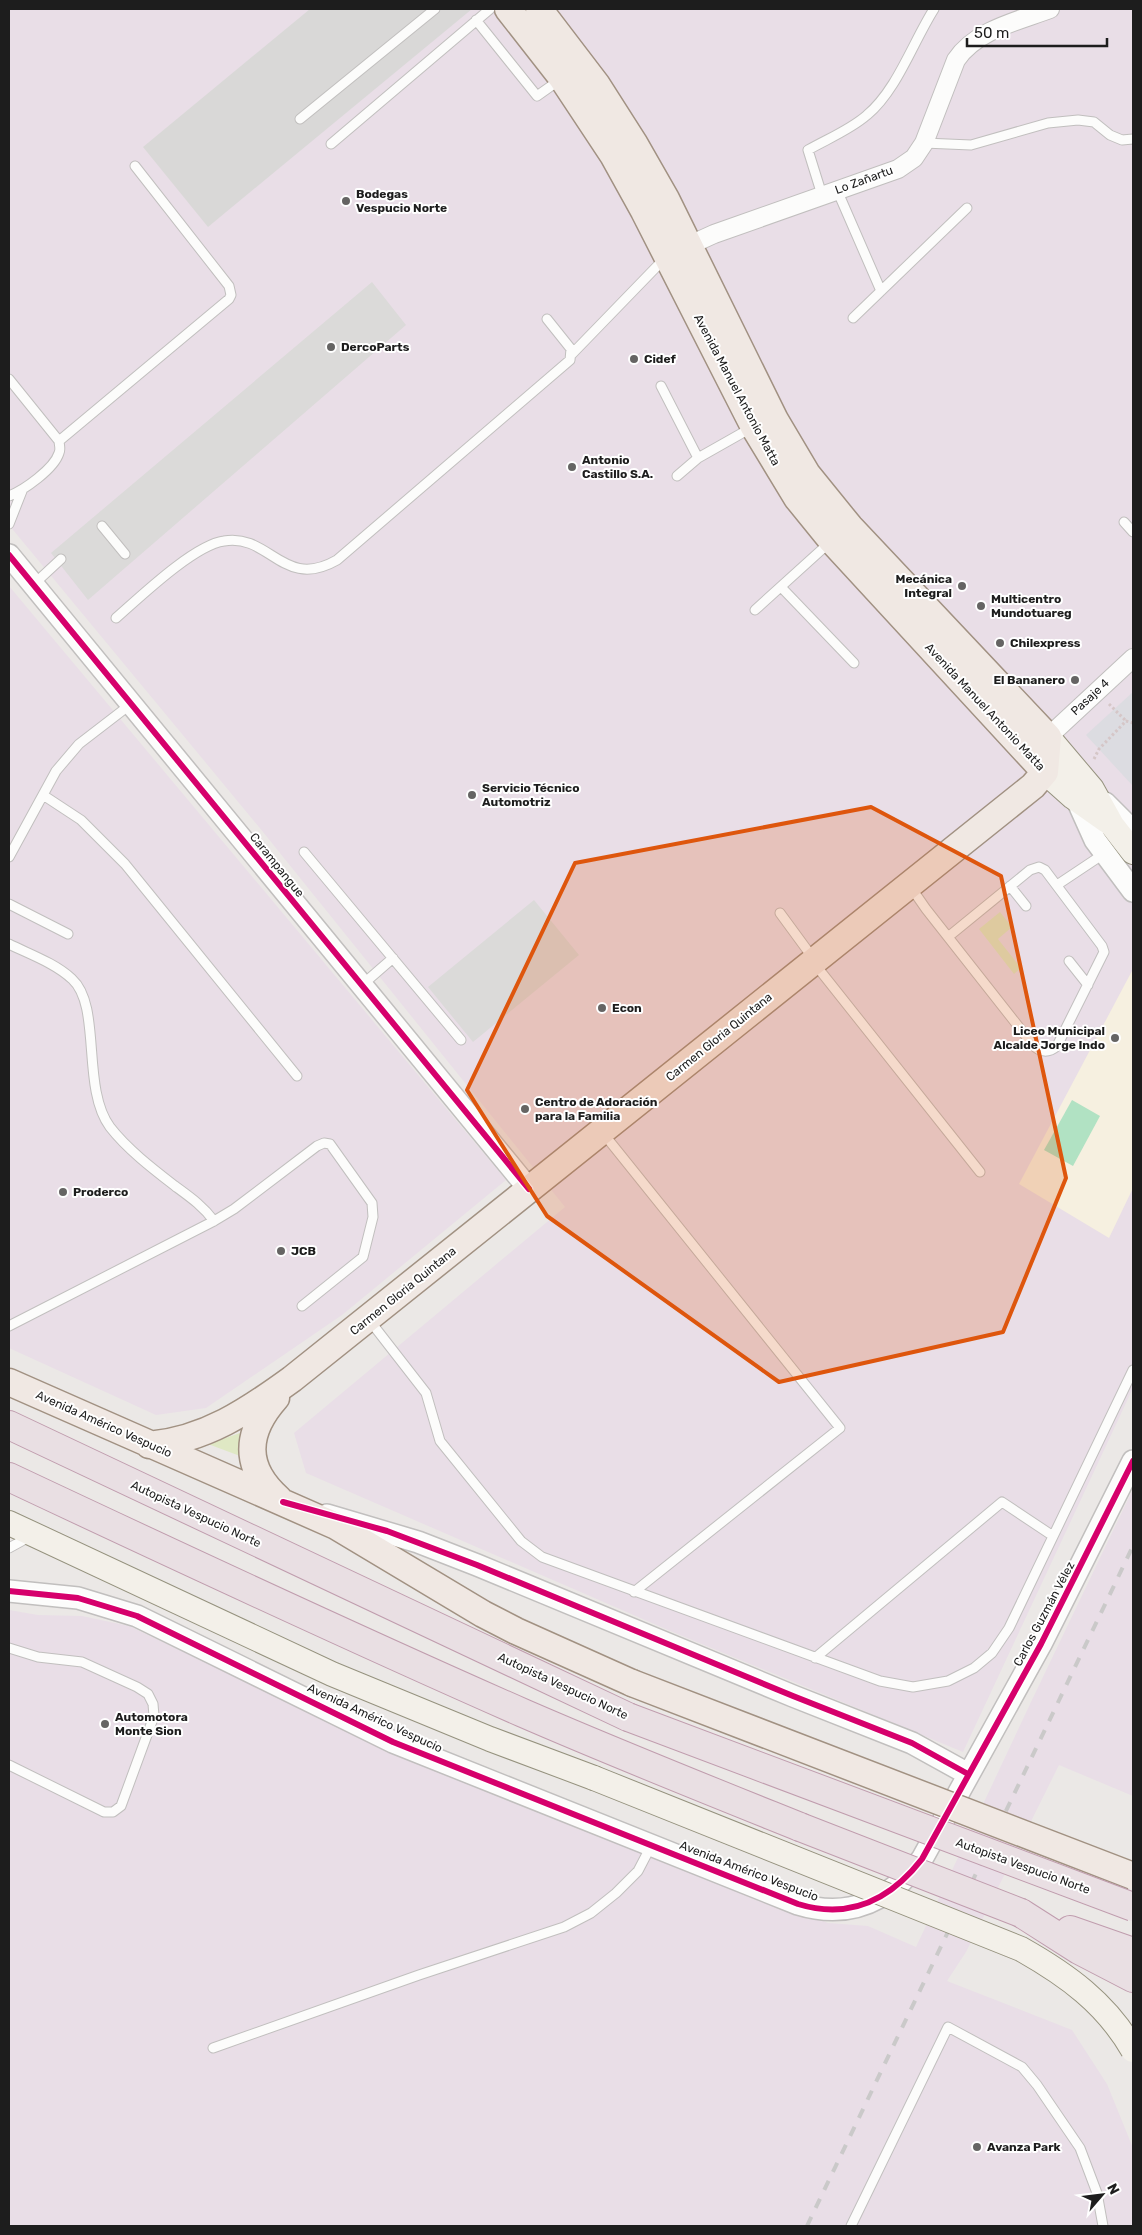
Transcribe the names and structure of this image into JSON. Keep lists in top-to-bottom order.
{
  "streets": {
    "highway": ["Autopista Vespucio Norte"],
    "main road": ["Avenida Manuel Antonio Matta", "Carmen Gloria Quintana", "Avenida Américo Vespucio"],
    "street": [
      "Lo Zañartu",
      "Pasaje 4",
      "Carampangue",
      "Carlos Guzmán Vélez"
    ]
  },
  "crossings": [
    ["Lo Zañartu", "Avenida Manuel Antonio Matta"],
    ["Avenida Manuel Antonio Matta", "Pasaje 4"],
    ["Avenida Manuel Antonio Matta", "Carmen Gloria Quintana"],
    ["Carampangue", "Carmen Gloria Quintana"],
    ["Carmen Gloria Quintana", "Avenida Américo Vespucio"],
    ["Avenida Américo Vespucio", "Carlos Guzmán Vélez"]
  ],
  "places": [
    "Bodegas Vespucio Norte",
    "DercoParts",
    "Cidef",
    "Antonio Castillo S.A.",
    "Mecánica Integral",
    "Multicentro Mundotuareg",
    "Chilexpress",
    "El Bananero",
    "Servicio Técnico Automotriz",
    "Econ",
    "Liceo Municipal Alcalde Jorge Indo",
    "Centro de Adoración para la Familia",
    "Proderco",
    "JCB",
    "Automotora Monte Sion",
    "Avanza Park"
  ],
  "scale_bar": "50 m",
  "north": "top right"
}
